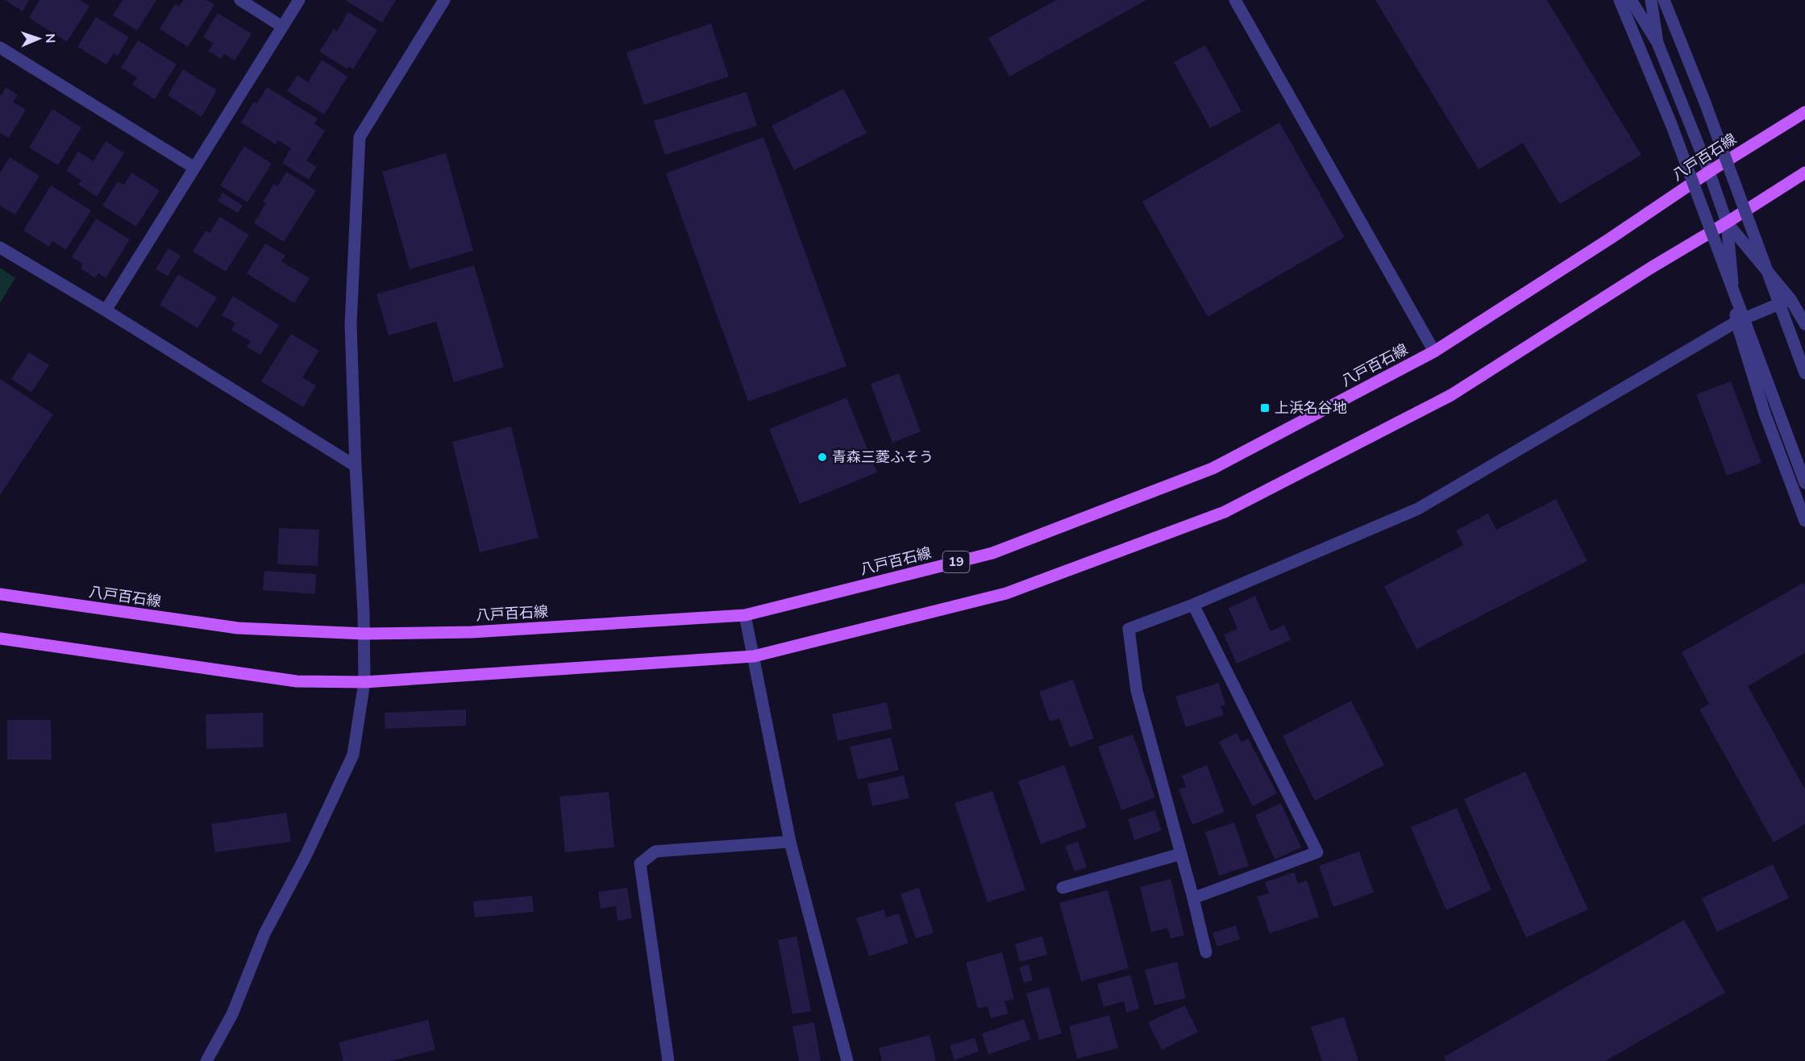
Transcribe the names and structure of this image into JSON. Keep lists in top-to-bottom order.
{
  "streets": {
    "main road": ["八戸百石線", "19"]
  },
  "places": {
    "transit": ["上浜名谷地"],
    "other": ["青森三菱ふそう"]
  },
  "north": "right"
}
